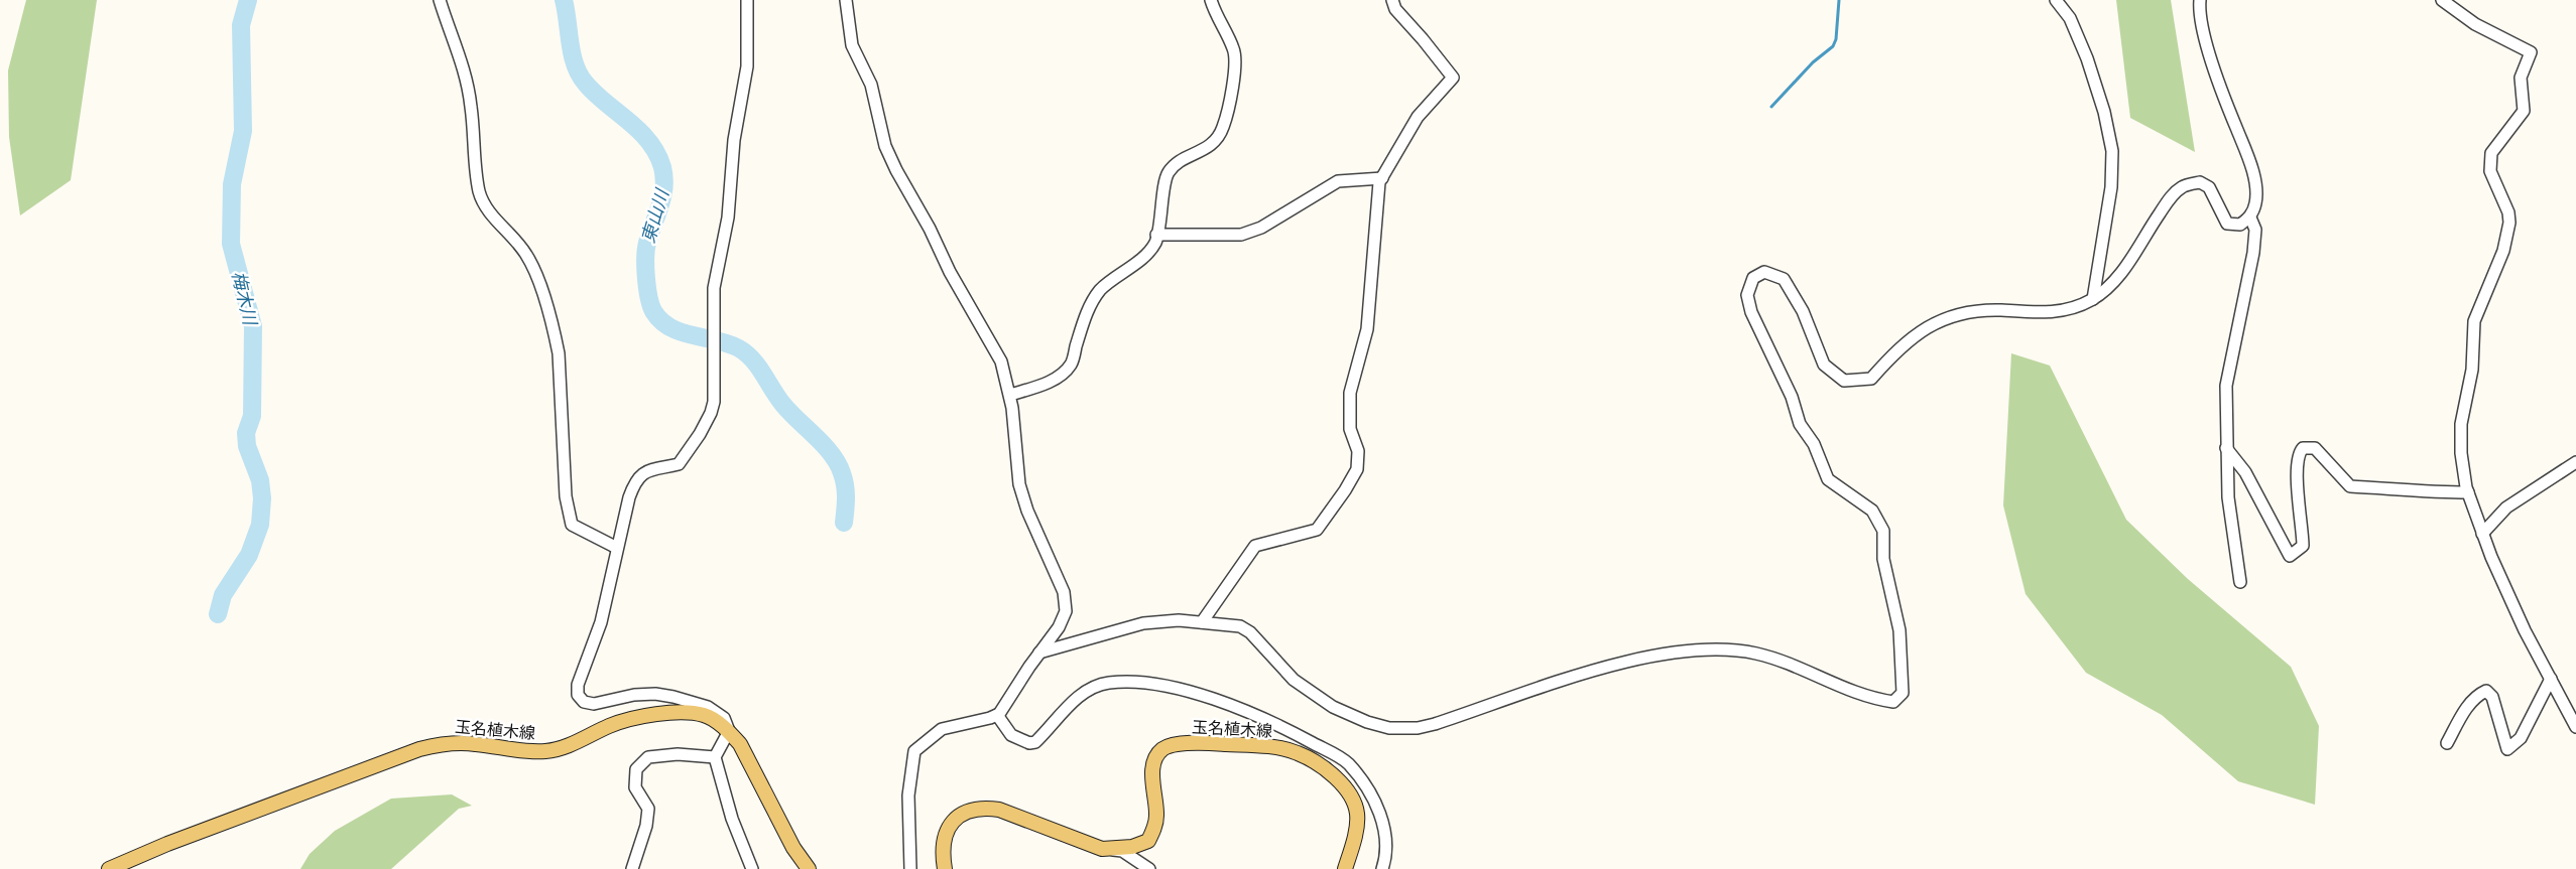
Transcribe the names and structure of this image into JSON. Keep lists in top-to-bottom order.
{
  "streets": {
    "main road": ["玉名植木線"]
  },
  "water": ["東山川", "梅木川"]
}
